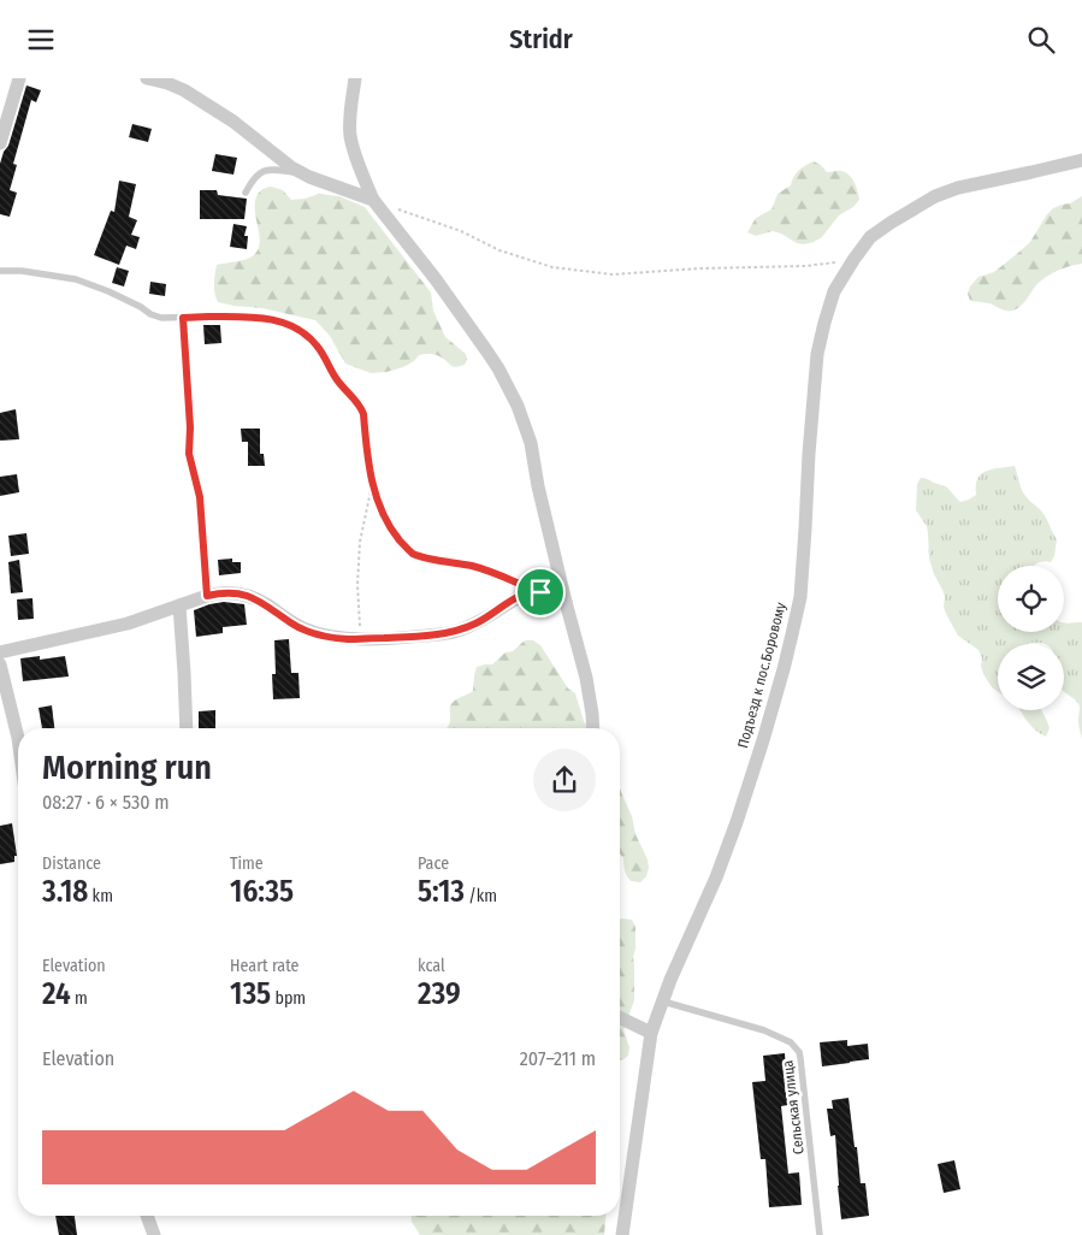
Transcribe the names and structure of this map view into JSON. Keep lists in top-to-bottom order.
{
  "streets": {
    "street": ["Подъезд к пос.Боровому"],
    "lane": ["Сельская улица"]
  },
  "crossings": [
    ["Подъезд к пос.Боровому", "Сельская улица"]
  ],
  "page": {
    "header": "Stridr",
    "heading": ["Morning run", "08:27 · 6 × 530 m"],
    "stats": [
      ["Distance", "3.18 km"],
      ["Time", "16:35"],
      ["Pace", "5:13 /km"],
      ["Elevation", "24 m"],
      ["Heart rate", "135 bpm"],
      ["kcal", "239"]
    ],
    "chart": ["Elevation", "207–211 m"]
  }
}
